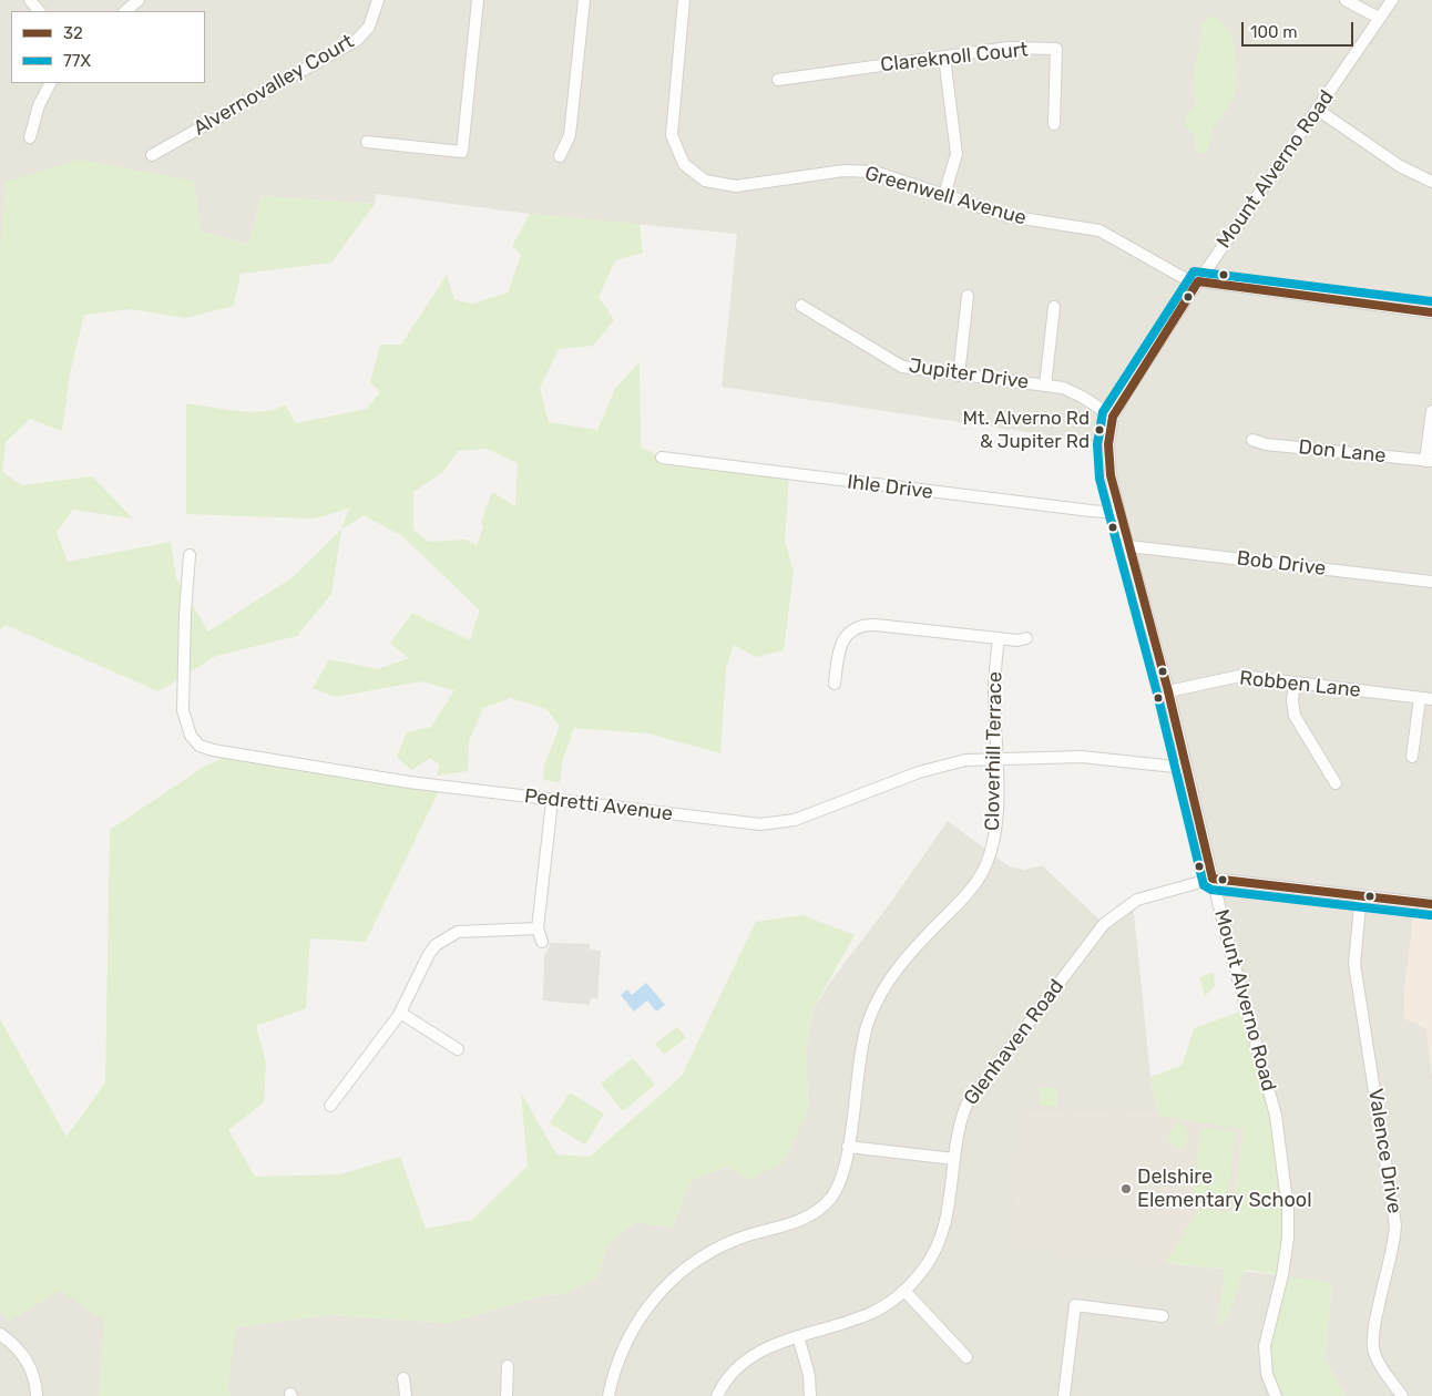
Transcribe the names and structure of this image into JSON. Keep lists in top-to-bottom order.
{
  "streets": {
    "street": [
      "Clareknoll Court",
      "Alvernovalley Court",
      "Mount Alverno Road",
      "Greenwell Avenue",
      "Jupiter Drive",
      "Don Lane",
      "Ihle Drive",
      "Bob Drive",
      "Robben Lane",
      "Cloverhill Terrace",
      "Pedretti Avenue",
      "Glenhaven Road",
      "Valence Drive"
    ]
  },
  "crossings": [
    ["Mount Alverno Road", "Greenwell Avenue"],
    ["Mount Alverno Road", "Jupiter Drive"],
    ["Mount Alverno Road", "Ihle Drive"],
    ["Mount Alverno Road", "Bob Drive"],
    ["Mount Alverno Road", "Robben Lane"],
    ["Mount Alverno Road", "Pedretti Avenue"],
    ["Mount Alverno Road", "Glenhaven Road"],
    ["Cloverhill Terrace", "Pedretti Avenue"]
  ],
  "places": ["Mt. Alverno Rd & Jupiter Rd", "Delshire Elementary School"],
  "lines": ["transit line 77X", "transit line 32"],
  "legend": ["32", "77X"],
  "scale_bar": "100 m"
}
